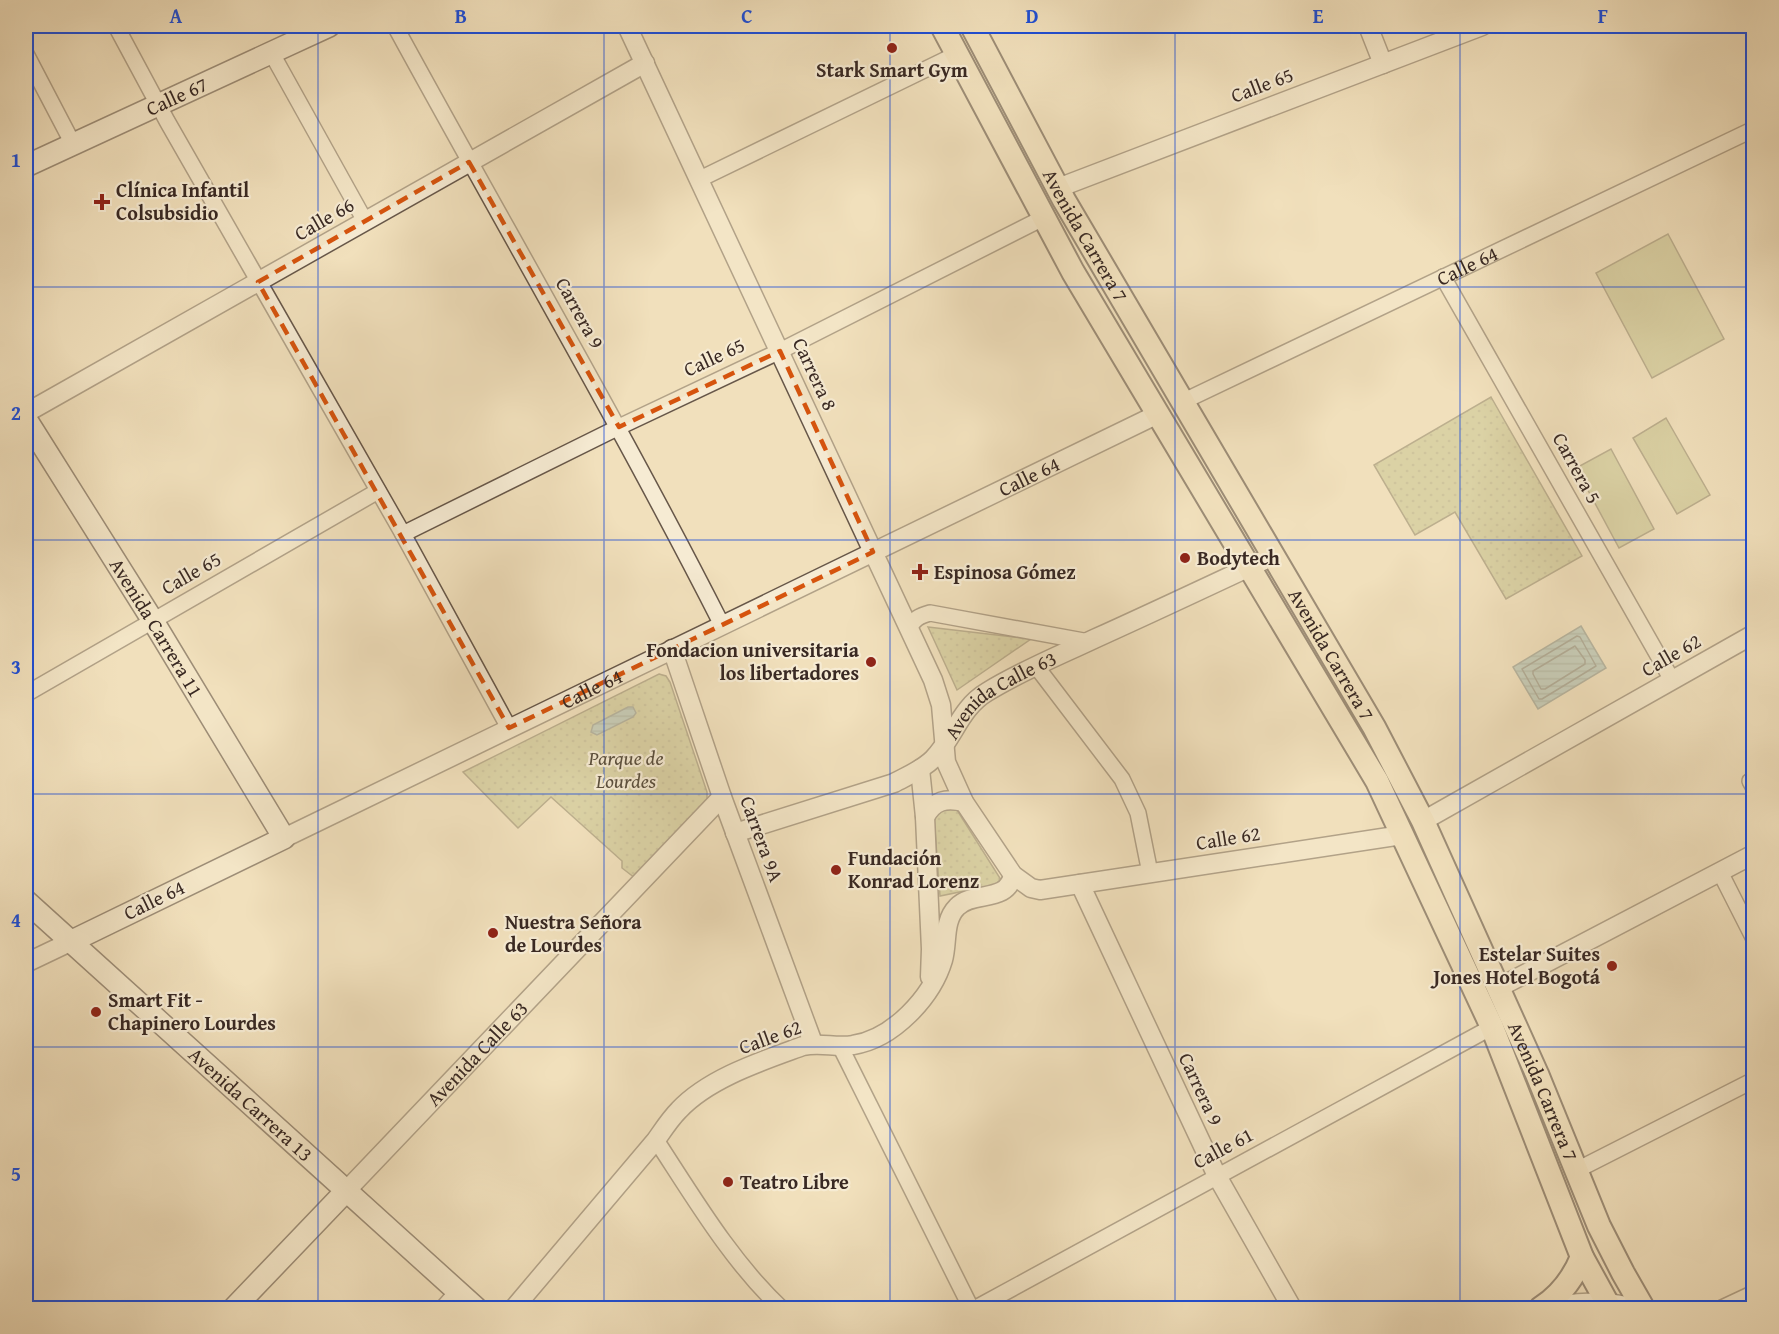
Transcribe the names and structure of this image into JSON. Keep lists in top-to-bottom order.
{
  "streets": {
    "main road": [
      "Calle 67",
      "Avenida Carrera 7",
      "Calle 64",
      "Avenida Carrera 11",
      "Avenida Calle 63",
      "Avenida Carrera 13"
    ],
    "street": [
      "Calle 65",
      "Calle 66",
      "Carrera 9",
      "Carrera 8",
      "Carrera 5",
      "Calle 62",
      "Carrera 9A",
      "Calle 61"
    ]
  },
  "crossings": [
    ["Calle 65", "Avenida Carrera 7"],
    ["Calle 65", "Carrera 9"],
    ["Calle 65", "Carrera 8"],
    ["Calle 65", "Avenida Carrera 11"],
    ["Calle 66", "Carrera 9"],
    ["Calle 66", "Carrera 8"],
    ["Avenida Carrera 7", "Calle 64"],
    ["Avenida Carrera 7", "Calle 62"],
    ["Avenida Carrera 7", "Avenida Calle 63"],
    ["Avenida Carrera 7", "Calle 61"],
    ["Calle 64", "Carrera 9"],
    ["Calle 64", "Carrera 8"],
    ["Calle 64", "Carrera 5"],
    ["Calle 64", "Avenida Carrera 11"],
    ["Calle 64", "Carrera 9A"],
    ["Calle 64", "Avenida Carrera 13"],
    ["Carrera 9", "Calle 62"],
    ["Carrera 9", "Calle 61"],
    ["Carrera 8", "Avenida Calle 63"],
    ["Carrera 5", "Calle 62"],
    ["Calle 62", "Carrera 9A"],
    ["Avenida Calle 63", "Carrera 9A"],
    ["Avenida Calle 63", "Avenida Carrera 13"]
  ],
  "parks": ["Parque de Lourdes"],
  "places": {
    "other": [
      "Stark Smart Gym",
      "Bodytech",
      "Fondacion universitaria los libertadores",
      "Fundación Konrad Lorenz",
      "Nuestra Señora de Lourdes",
      "Estelar Suites Jones Hotel Bogotá",
      "Smart Fit - Chapinero Lourdes",
      "Teatro Libre"
    ],
    "health": ["Clínica Infantil Colsubsidio", "Espinosa Gómez"]
  },
  "grid": {
    "columns": [
      "A",
      "B",
      "C",
      "D",
      "E",
      "F"
    ],
    "rows": [
      "1",
      "2",
      "3",
      "4",
      "5"
    ]
  }
}
